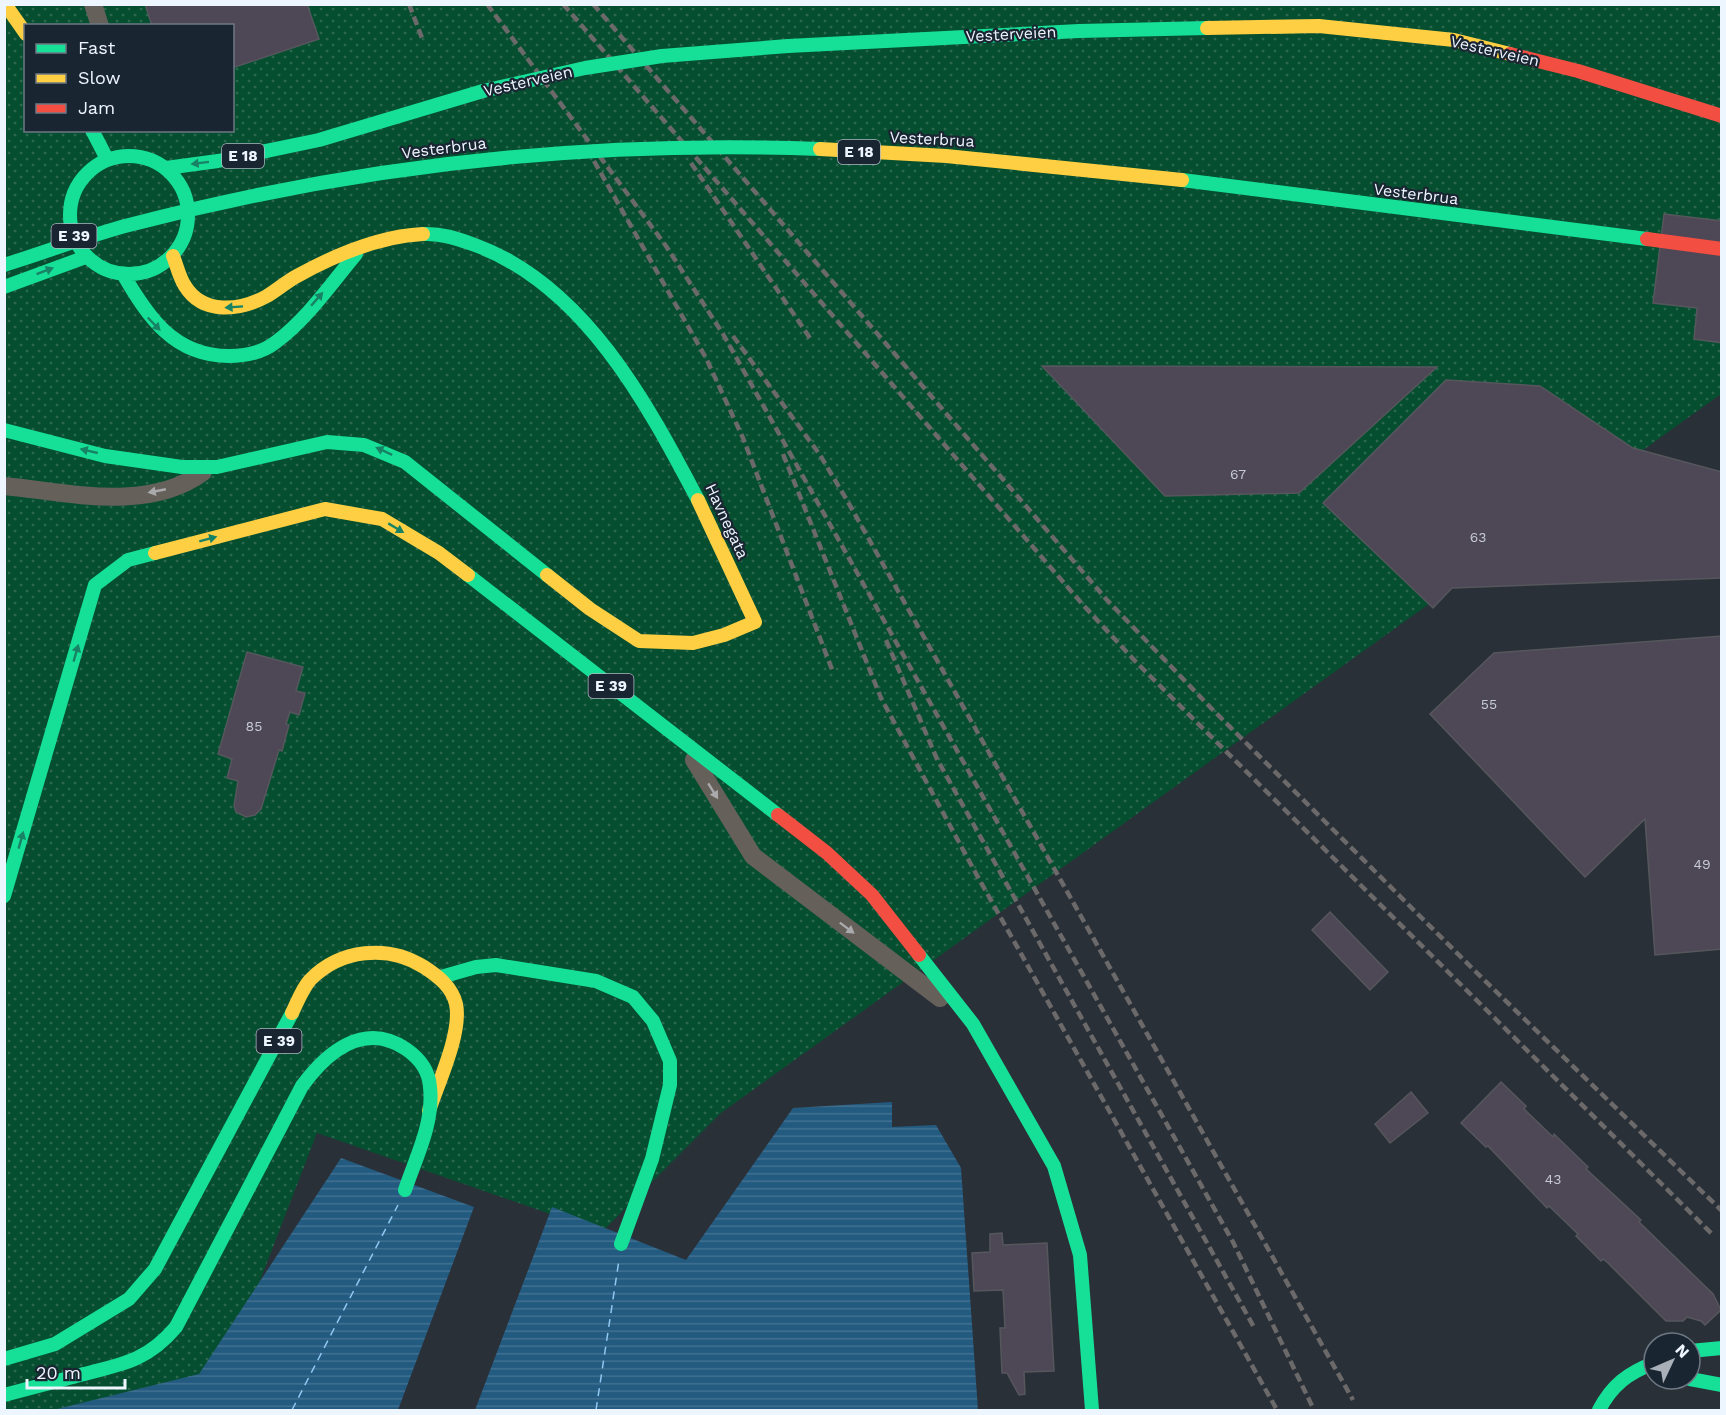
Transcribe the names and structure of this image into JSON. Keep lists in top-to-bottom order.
{
  "streets": {
    "main road": [
      "Vesterveien",
      "Vesterbrua",
      "E 18",
      "E 39",
      "Havnegata"
    ]
  },
  "crossings": [
    ["Vesterveien", "E 18"],
    ["Vesterveien", "E 39"],
    ["E 18", "E 39"]
  ],
  "house_numbers": [
    "67",
    "63",
    "55",
    "85",
    "49",
    "43"
  ],
  "legend": ["Fast", "Slow", "Jam"],
  "scale_bar": "20 m",
  "north": "top right"
}
